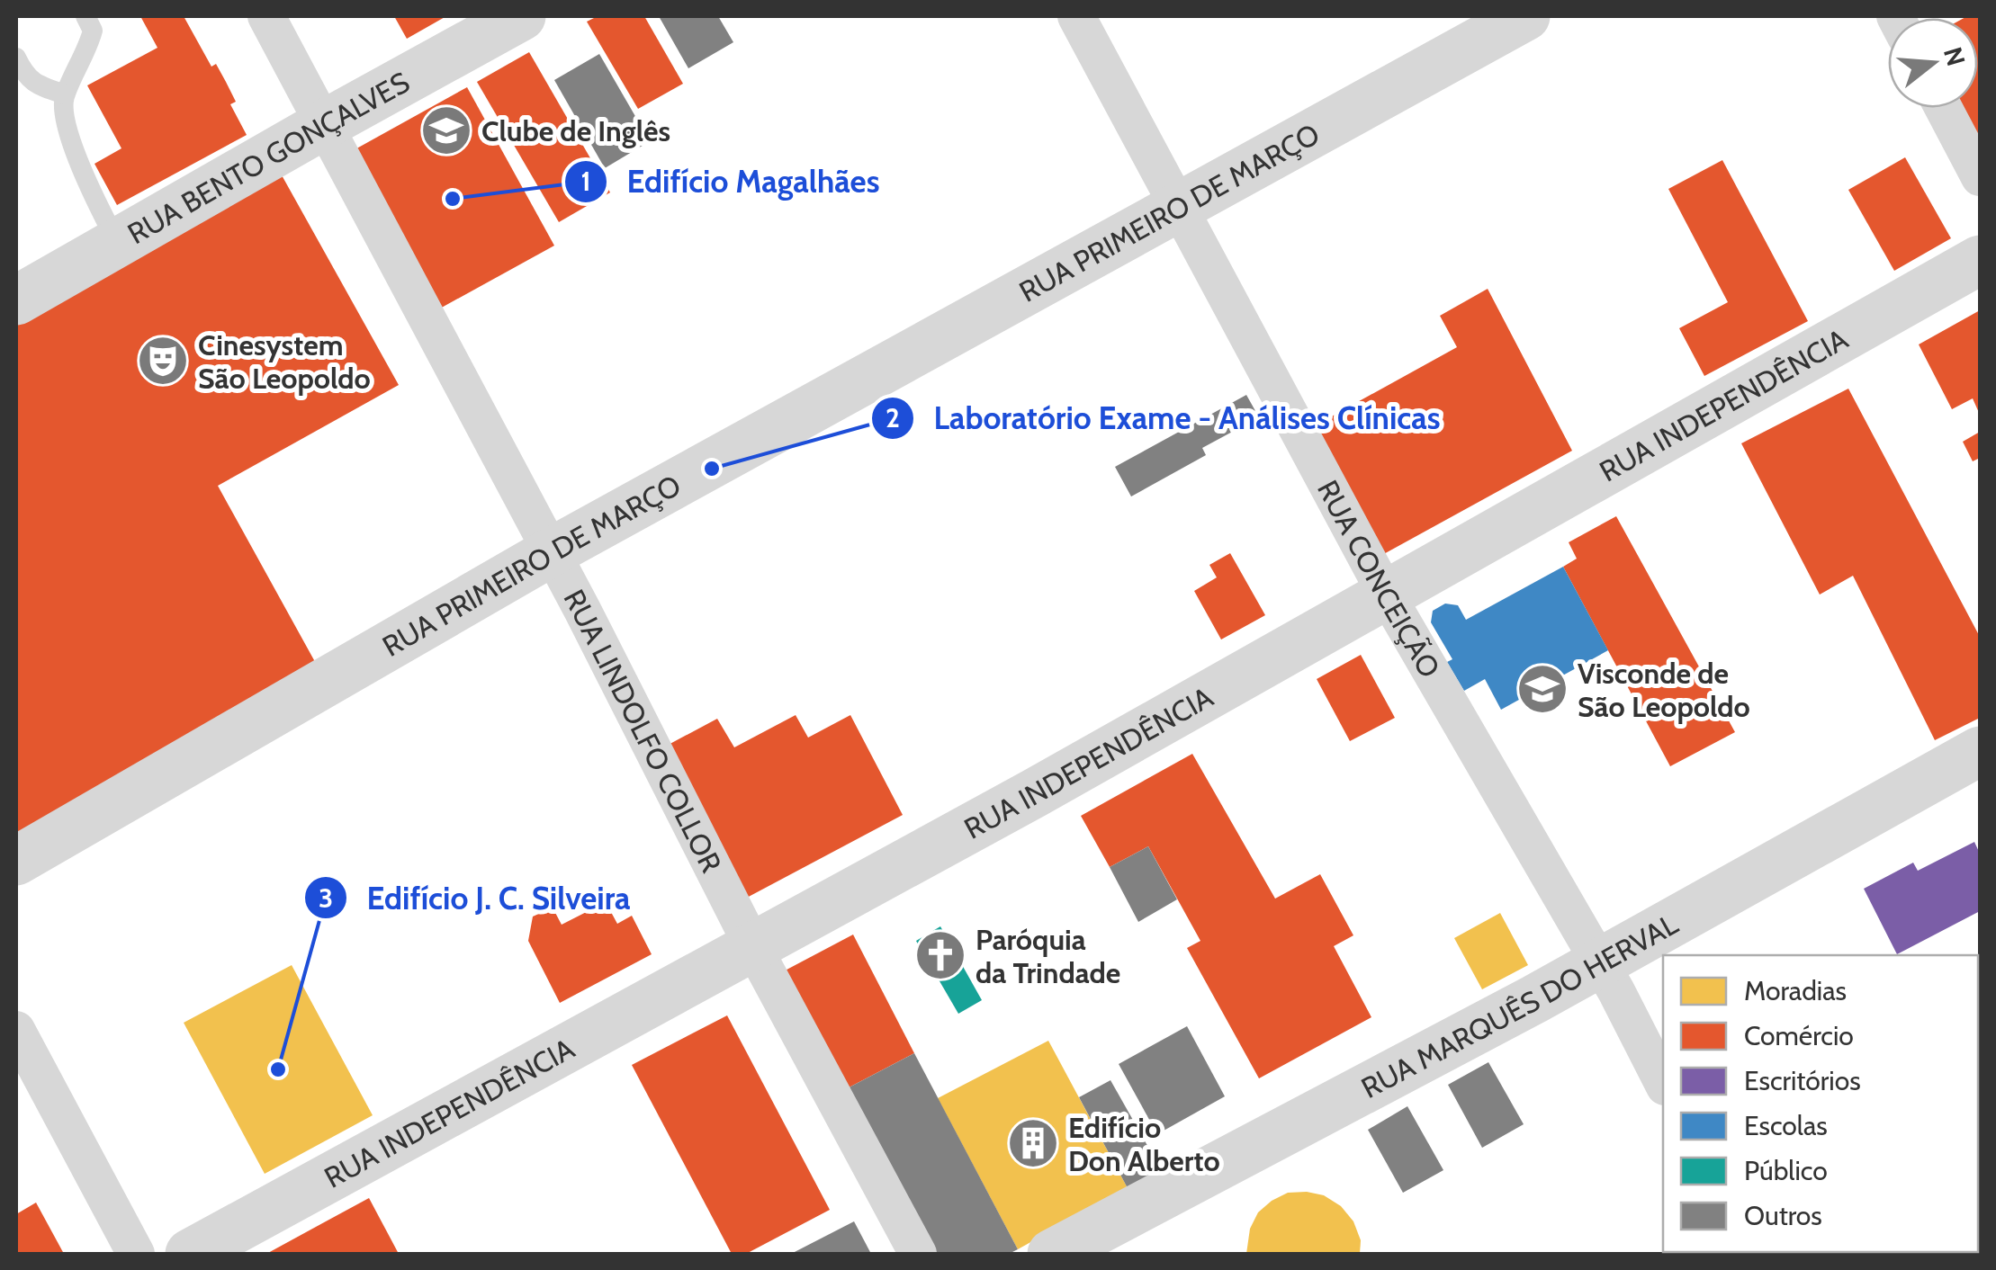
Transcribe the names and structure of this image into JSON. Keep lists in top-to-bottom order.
{
  "streets": {
    "street": [
      "RUA BENTO GONÇALVES",
      "RUA PRIMEIRO DE MARÇO",
      "RUA INDEPENDÊNCIA",
      "RUA CONCEIÇÃO",
      "RUA LINDOLFO COLLOR",
      "RUA MARQUÊS DO HERVAL"
    ]
  },
  "crossings": [
    ["RUA BENTO GONÇALVES", "RUA LINDOLFO COLLOR"],
    ["RUA PRIMEIRO DE MARÇO", "RUA CONCEIÇÃO"],
    ["RUA PRIMEIRO DE MARÇO", "RUA LINDOLFO COLLOR"],
    ["RUA INDEPENDÊNCIA", "RUA CONCEIÇÃO"],
    ["RUA INDEPENDÊNCIA", "RUA LINDOLFO COLLOR"],
    ["RUA CONCEIÇÃO", "RUA MARQUÊS DO HERVAL"]
  ],
  "places": {
    "school or university": ["Clube de Inglês", "Visconde de São Leopoldo"],
    "other": ["Edifício Magalhães", "Laboratório Exame - Análises Clínicas", "Edifício J. C. Silveira"],
    "theatre": ["Cinesystem São Leopoldo"],
    "church": ["Paróquia da Trindade"],
    "building": ["Edifício Don Alberto"]
  },
  "legend": [
    "Moradias",
    "Comércio",
    "Escritórios",
    "Escolas",
    "Público",
    "Outros"
  ],
  "north": "right"
}
